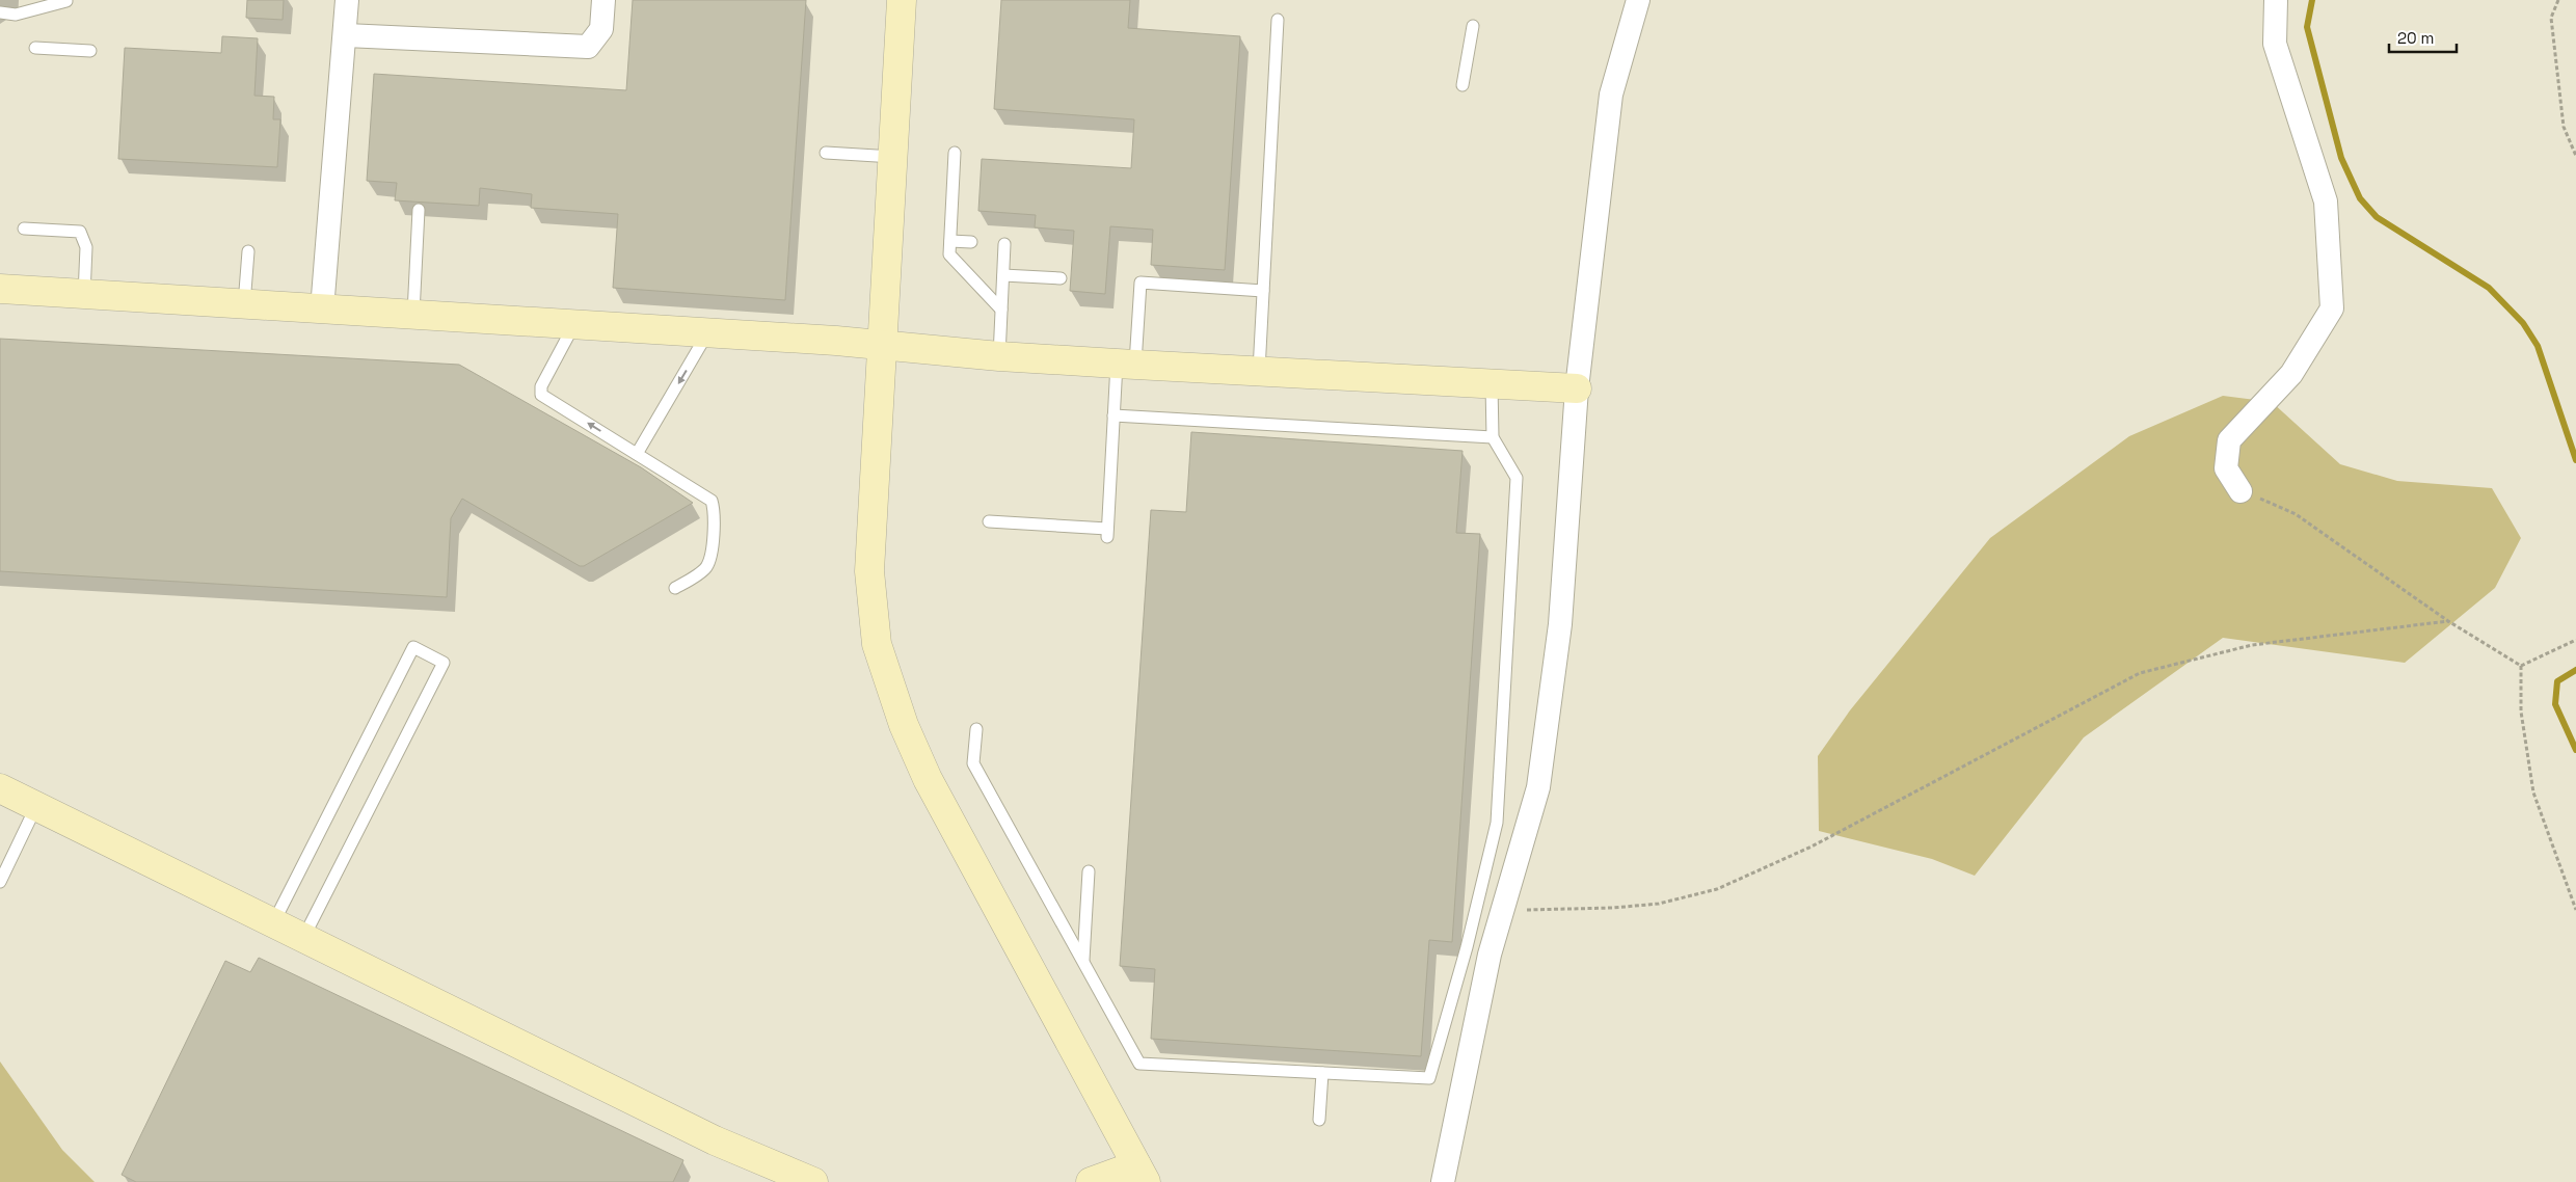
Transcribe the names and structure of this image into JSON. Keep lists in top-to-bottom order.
{
  "scale_bar": "20 m"
}
